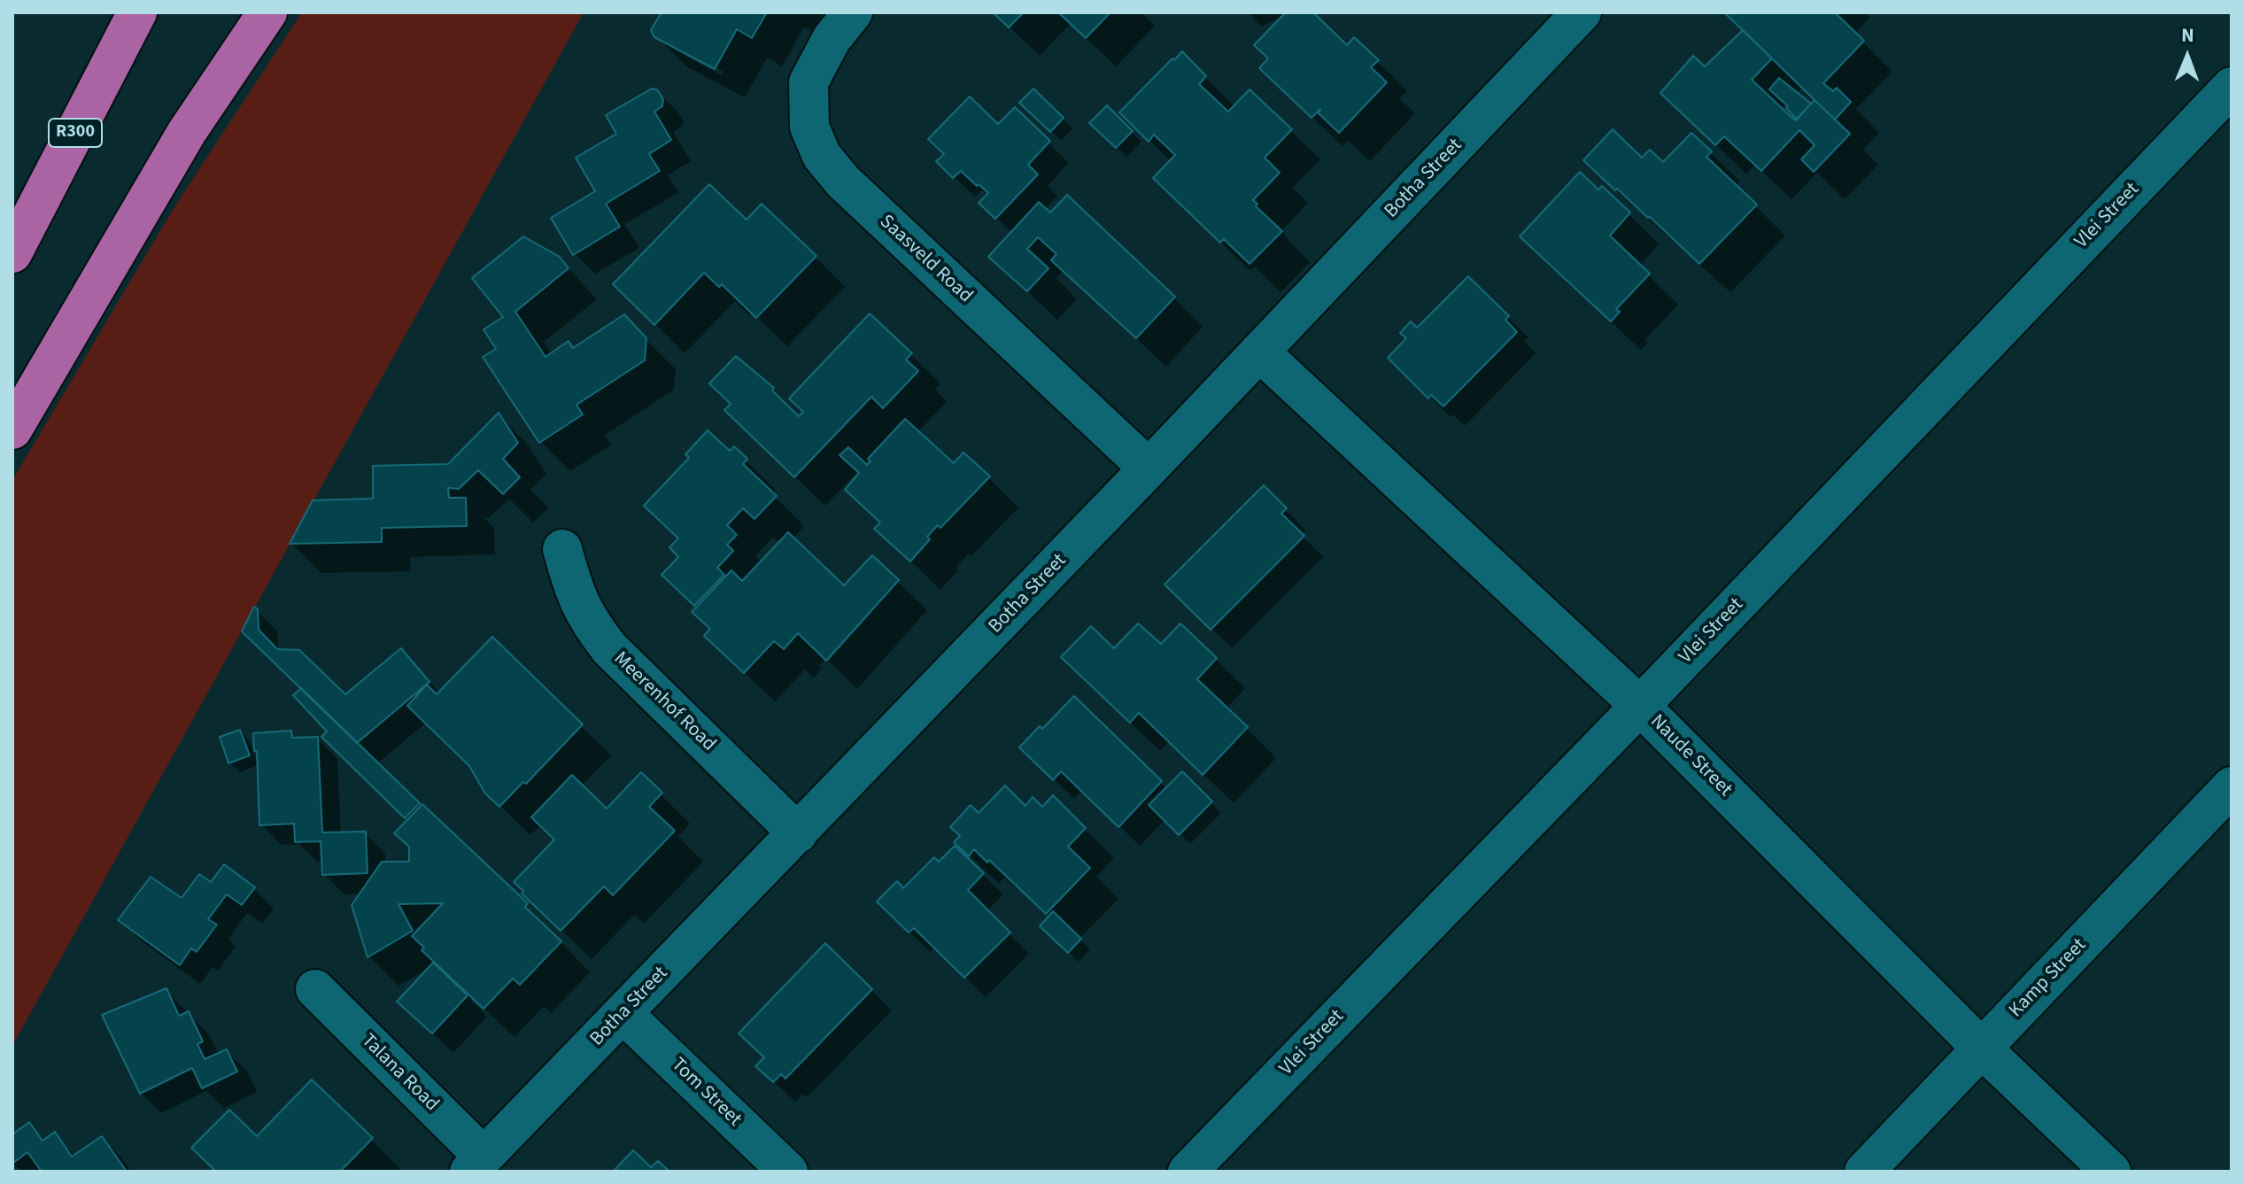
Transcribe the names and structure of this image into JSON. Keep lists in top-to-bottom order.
{
  "streets": {
    "highway": ["R300"],
    "street": [
      "Botha Street",
      "Vlei Street",
      "Saasveld Road",
      "Meerenhof Road",
      "Naude Street",
      "Kamp Street",
      "Talana Road",
      "Tom Street"
    ]
  },
  "crossings": [
    ["Botha Street", "Saasveld Road"],
    ["Botha Street", "Meerenhof Road"],
    ["Botha Street", "Naude Street"],
    ["Botha Street", "Talana Road"],
    ["Botha Street", "Tom Street"],
    ["Vlei Street", "Naude Street"],
    ["Naude Street", "Kamp Street"]
  ],
  "north": "top"
}
